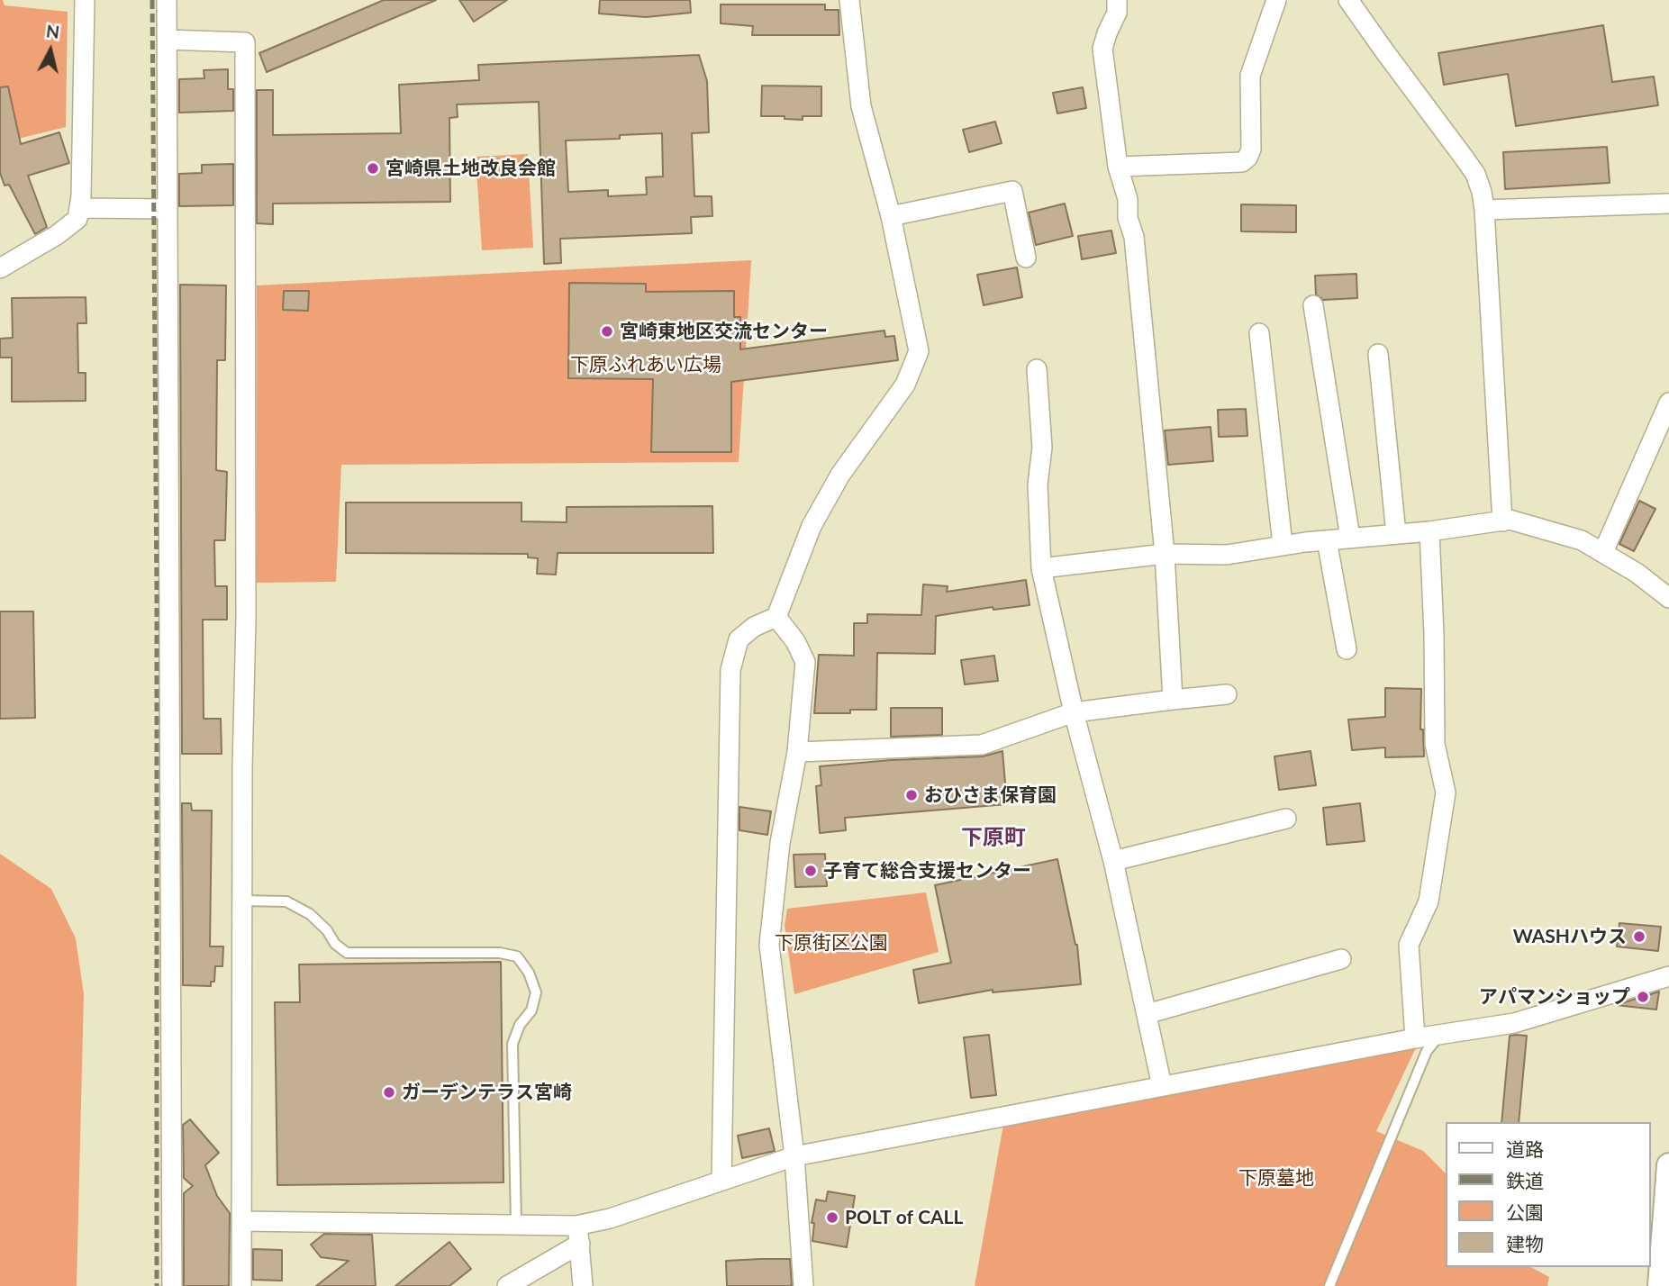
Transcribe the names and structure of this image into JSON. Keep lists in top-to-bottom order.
{
  "districts": ["下原町"],
  "parks": ["下原ふれあい広場", "下原街区公園", "下原墓地"],
  "places": [
    "宮崎県土地改良会館",
    "宮崎東地区交流センター",
    "おひさま保育園",
    "子育て総合支援センター",
    "WASHハウス",
    "アパマンショップ",
    "ガーデンテラス宮崎",
    "POLT of CALL"
  ],
  "legend": [
    "道路",
    "鉄道",
    "公園",
    "建物"
  ],
  "north": "top"
}
